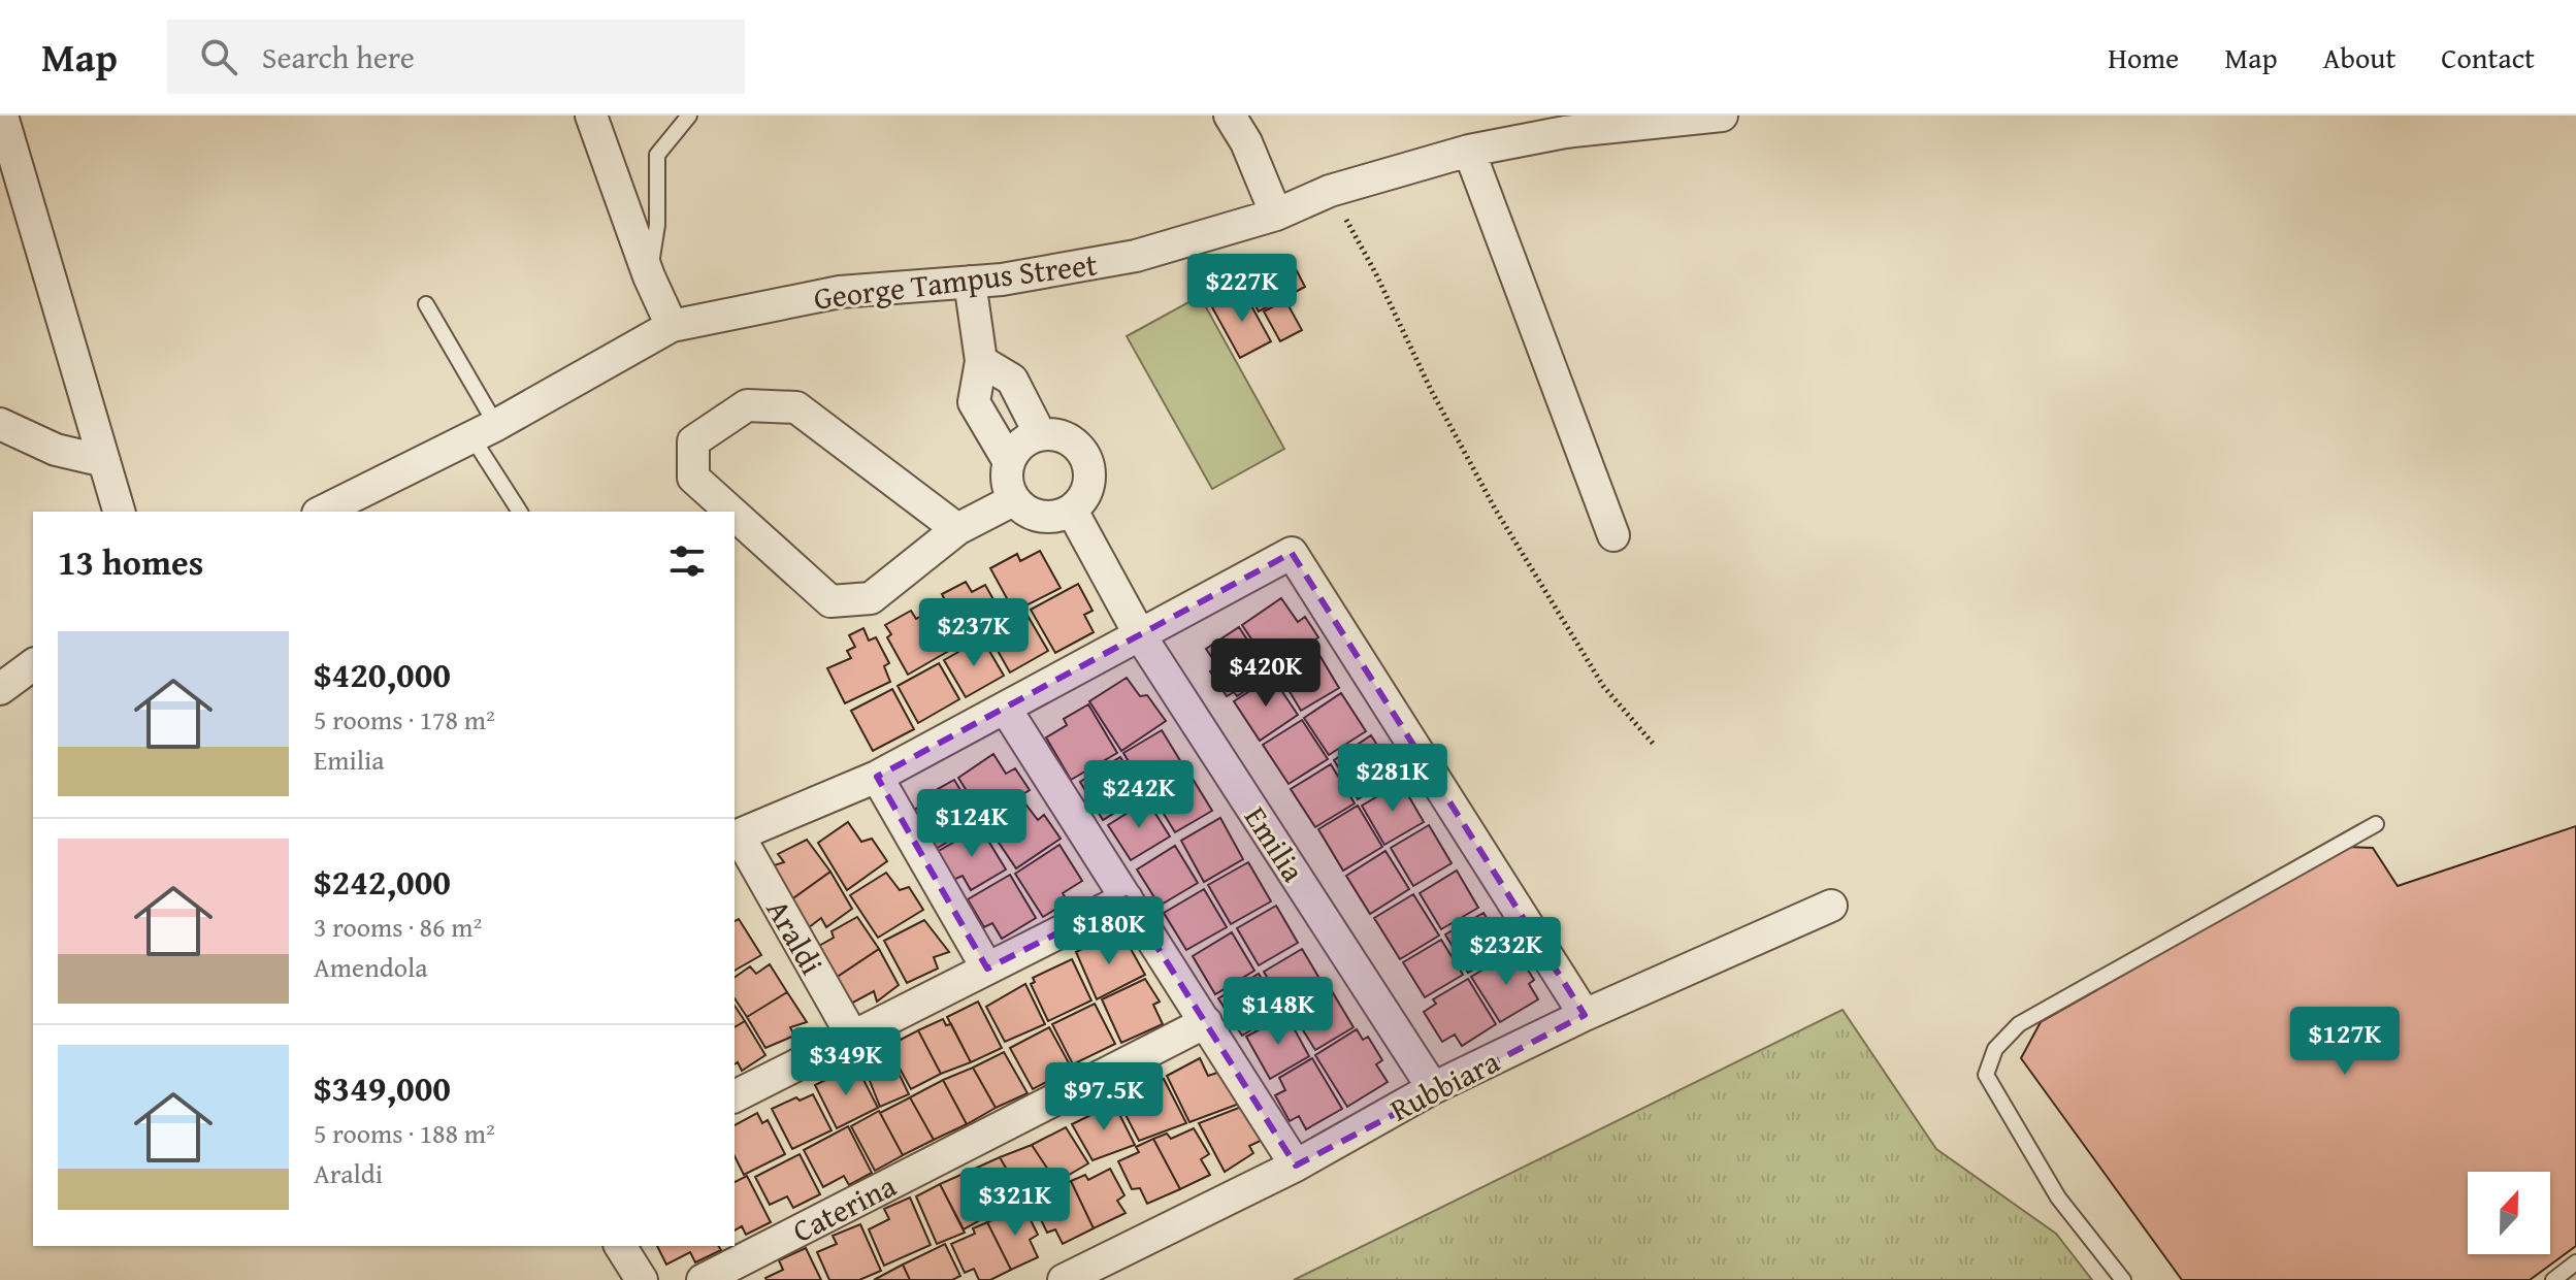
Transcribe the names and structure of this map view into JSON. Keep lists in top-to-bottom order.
{
  "streets": {
    "street": [
      "George Tampus Street",
      "Emilia",
      "Araldi",
      "Rubbiara",
      "Caterina"
    ]
  },
  "crossings": [
    ["Emilia", "Rubbiara"]
  ],
  "north": "top",
  "page": {
    "header": "Map",
    "search": "Search here",
    "nav": [
      "Home",
      "Map",
      "About",
      "Contact"
    ],
    "price": [
      "$227K",
      "$237K",
      "$420K",
      "$281K",
      "$242K",
      "$124K",
      "$180K",
      "$232K",
      "$148K",
      "$127K",
      "$349K",
      "$97.5K",
      "$321K"
    ],
    "heading": "13 homes",
    "list": [
      {
        "name": "$420,000",
        "note": "5 rooms · 178 m² · Emilia"
      },
      {
        "name": "$242,000",
        "note": "3 rooms · 86 m² · Amendola"
      },
      {
        "name": "$349,000",
        "note": "5 rooms · 188 m² · Araldi"
      }
    ]
  }
}
